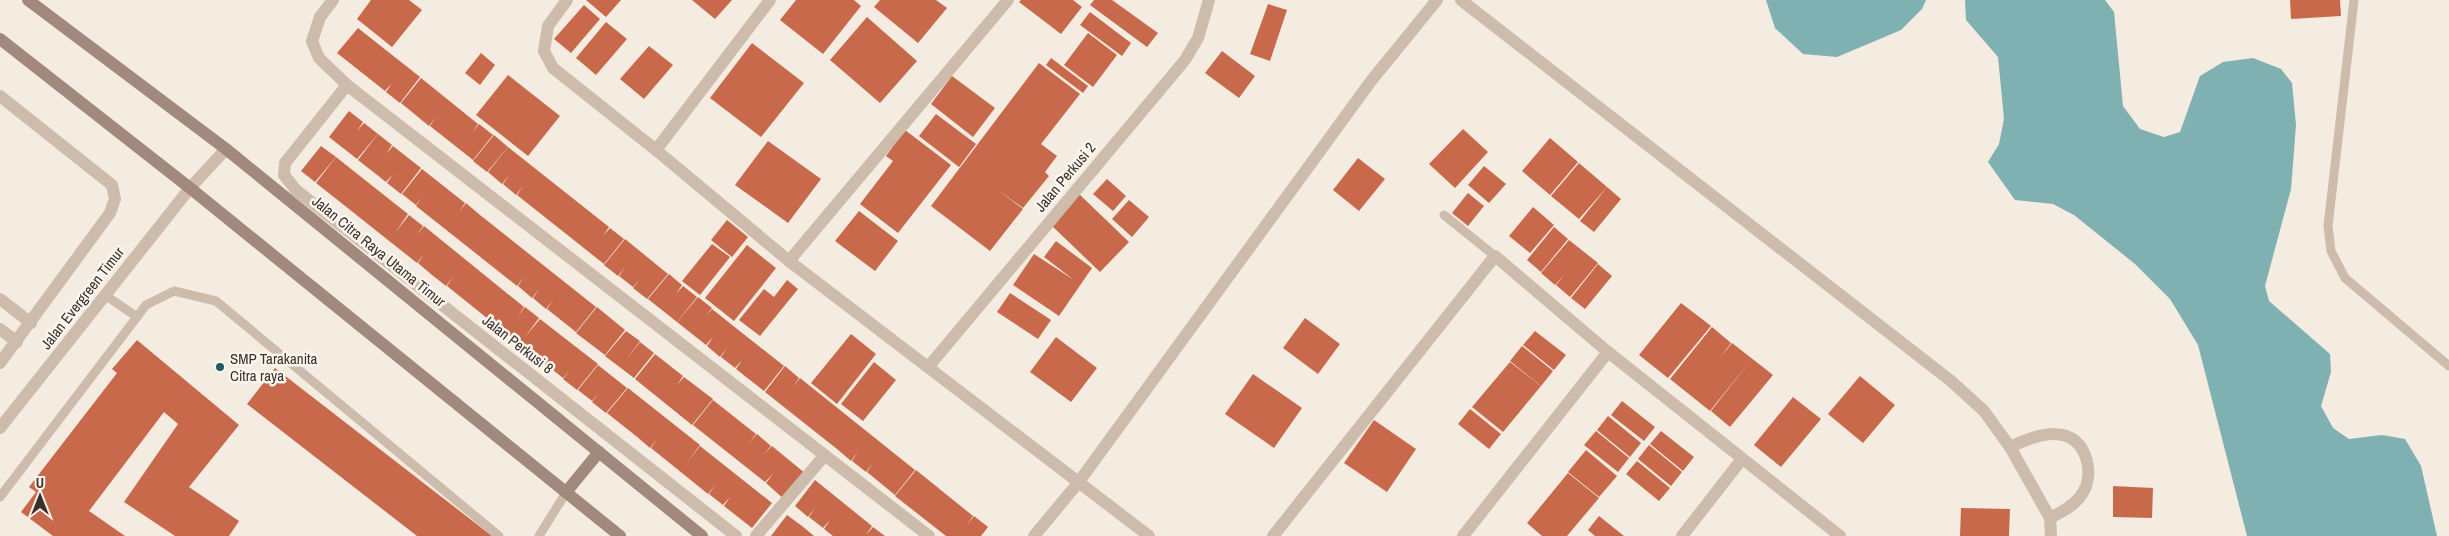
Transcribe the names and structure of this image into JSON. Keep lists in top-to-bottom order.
{
  "streets": {
    "main road": ["Jalan Citra Raya Utama Timur"],
    "street": ["Jalan Perkusi 2", "Jalan Evergreen Timur", "Jalan Perkusi 8"]
  },
  "crossings": [
    ["Jalan Citra Raya Utama Timur", "Jalan Evergreen Timur"]
  ],
  "places": ["SMP Tarakanita Citra raya"],
  "north": "top"
}
